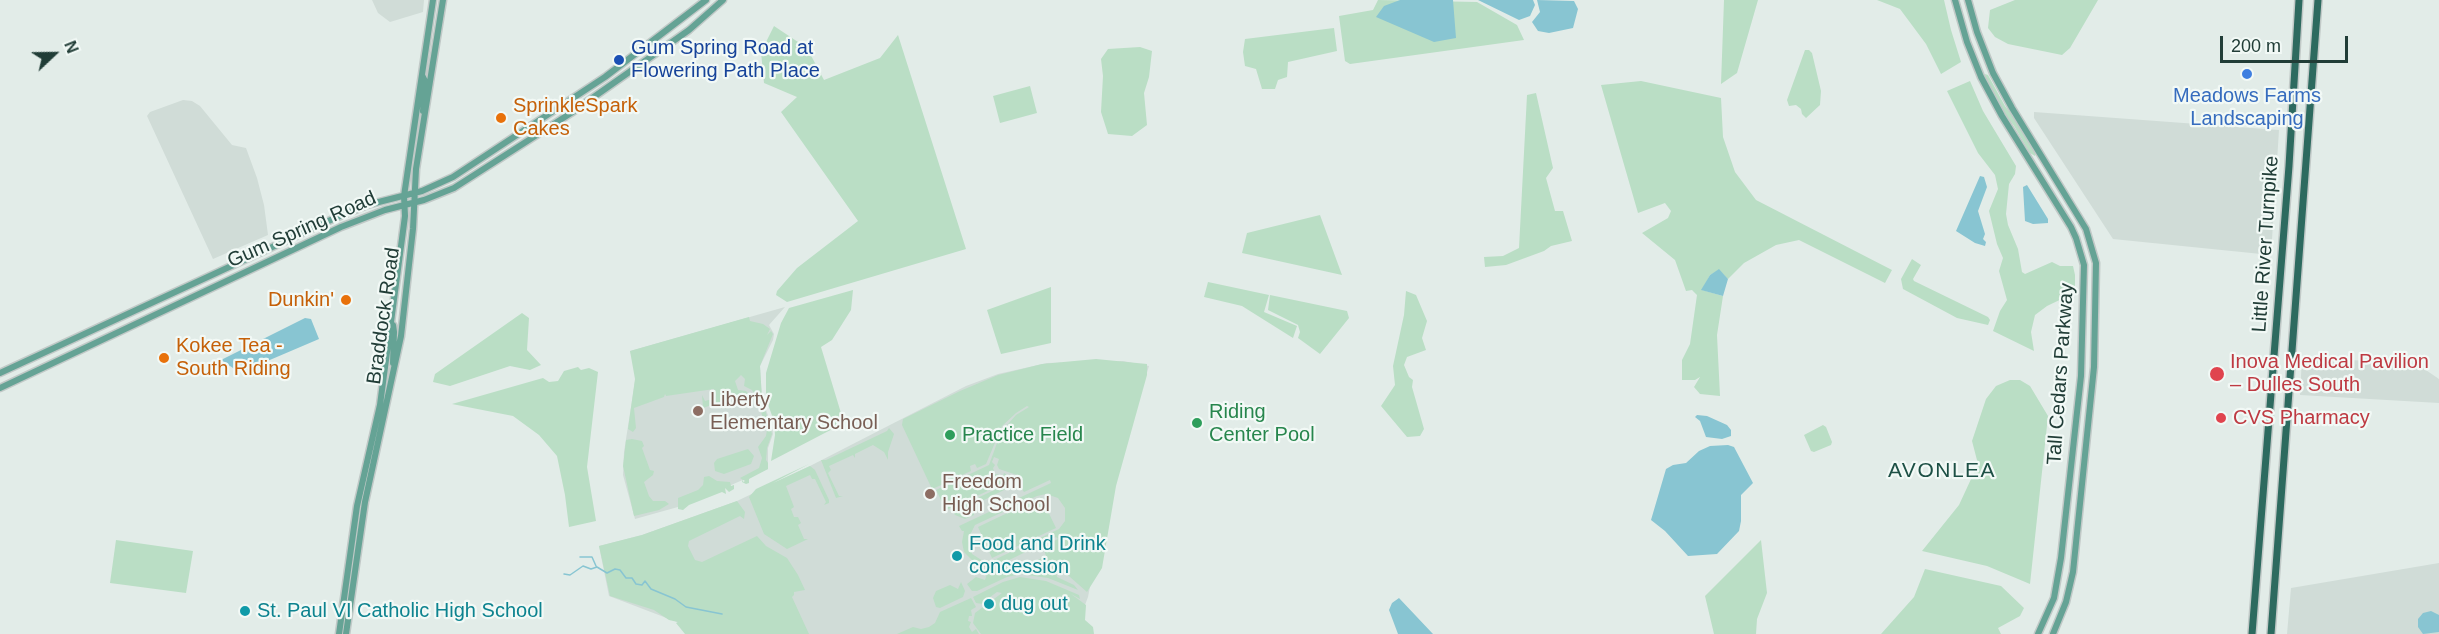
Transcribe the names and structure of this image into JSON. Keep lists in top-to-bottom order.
{
  "streets": {
    "highway": ["Little River Turnpike"],
    "main road": ["Gum Spring Road", "Braddock Road", "Tall Cedars Parkway"]
  },
  "crossings": [
    ["Gum Spring Road", "Braddock Road"]
  ],
  "districts": ["AVONLEA"],
  "places": [
    "Gum Spring Road at Flowering Path Place",
    "Meadows Farms Landscaping",
    "SprinkleSpark Cakes",
    "Dunkin'",
    "Kokee Tea - South Riding",
    "Inova Medical Pavilion – Dulles South",
    "Liberty Elementary School",
    "CVS Pharmacy",
    "Riding Center Pool",
    "Practice Field",
    "Freedom High School",
    "Food and Drink concession",
    "dug out",
    "St. Paul VI Catholic High School"
  ],
  "scale_bar": "200 m",
  "north": "right"
}
